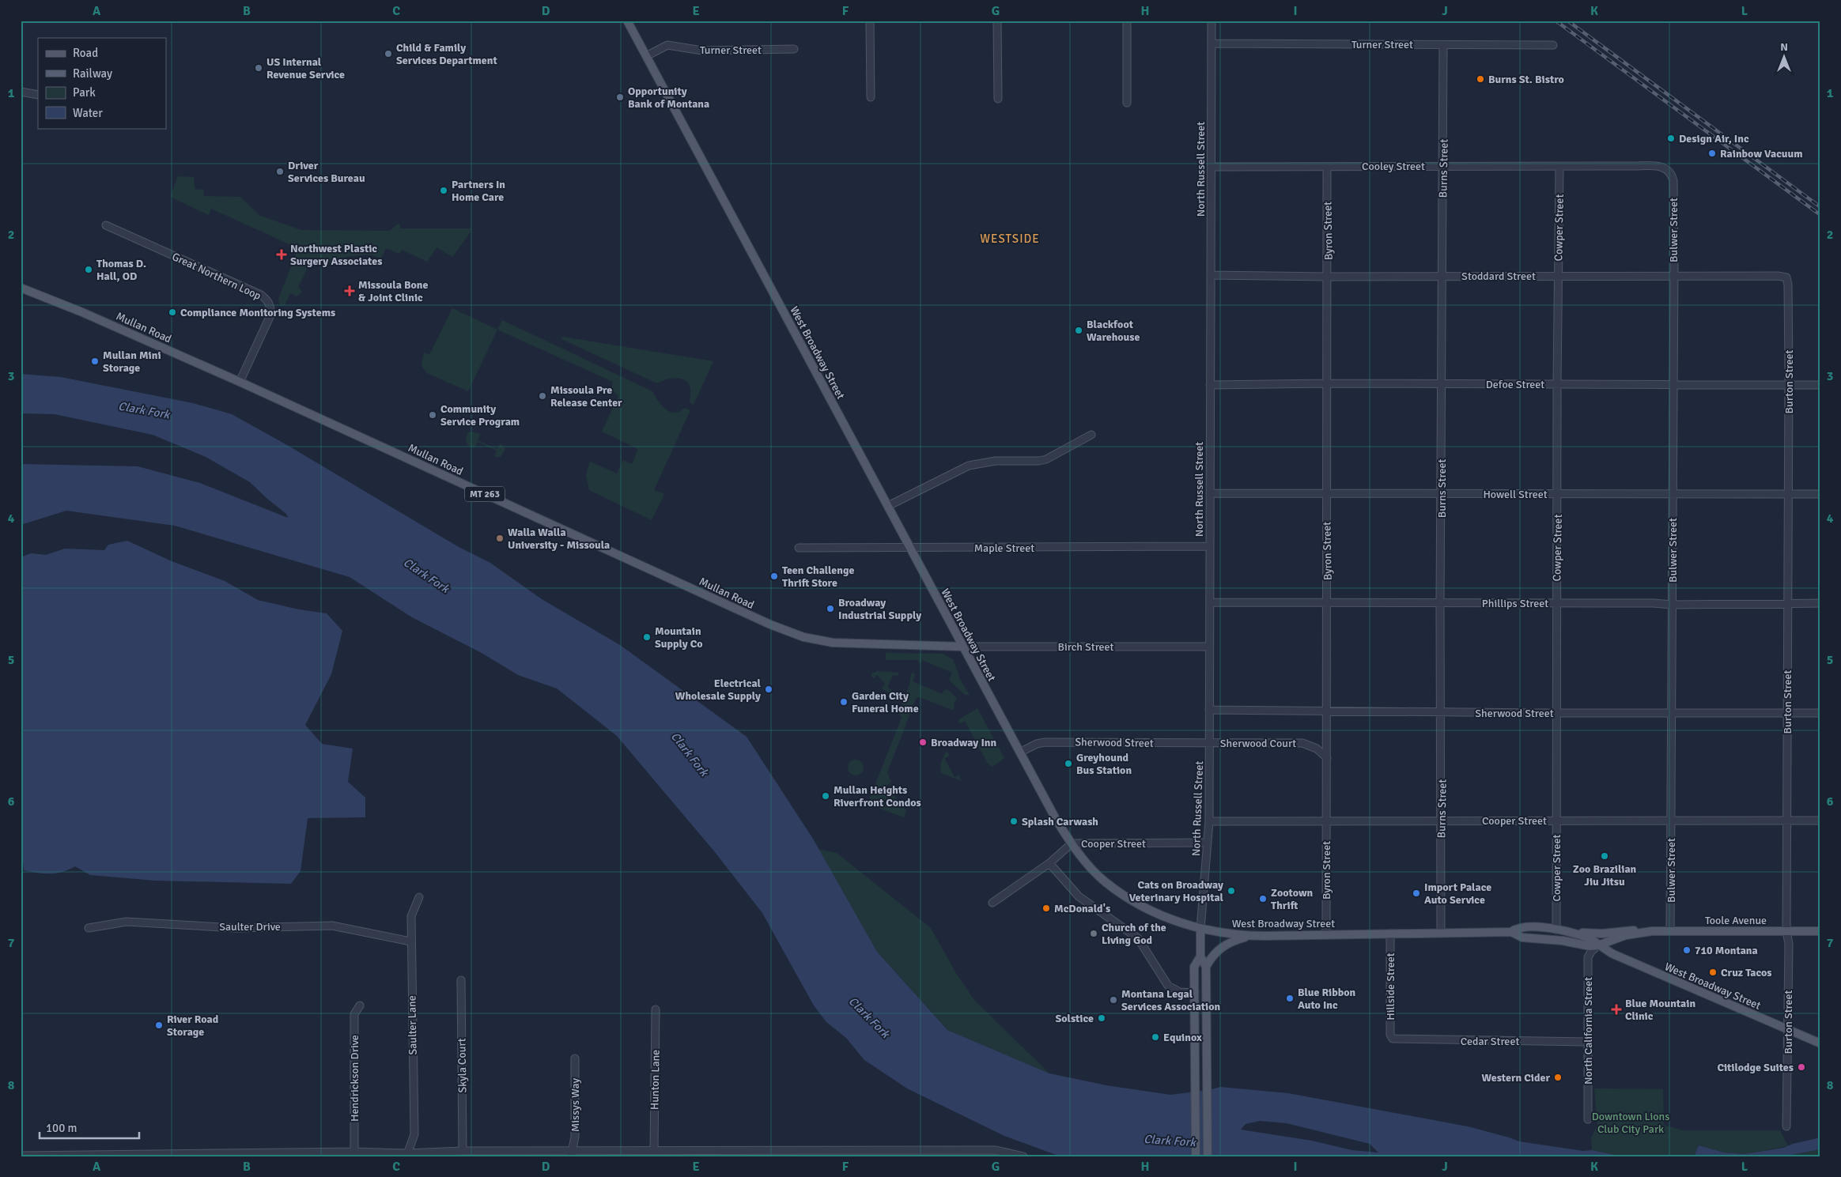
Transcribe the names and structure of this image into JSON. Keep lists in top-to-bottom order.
{
  "streets": {
    "main road": [
      "North Russell Street",
      "Mullan Road",
      "West Broadway Street",
      "MT 263",
      "Toole Avenue"
    ],
    "street": [
      "Turner Street",
      "Cooley Street",
      "Burns Street",
      "Cowper Street",
      "Bulwer Street",
      "Byron Street",
      "Great Northern Loop",
      "Stoddard Street",
      "Burton Street",
      "Defoe Street",
      "Howell Street",
      "Maple Street",
      "Phillips Street",
      "Birch Street",
      "Sherwood Street",
      "Sherwood Court",
      "Cooper Street",
      "Saulter Drive",
      "Hillside Street",
      "Saulter Lane",
      "North California Street",
      "Cedar Street",
      "Skyla Court",
      "Hendrickson Drive",
      "Hunton Lane",
      "Missys Way"
    ]
  },
  "crossings": [
    ["Turner Street", "Burns Street"],
    ["Turner Street", "North Russell Street"],
    ["Turner Street", "West Broadway Street"],
    ["Cooley Street", "Burns Street"],
    ["Cooley Street", "North Russell Street"],
    ["Cooley Street", "Cowper Street"],
    ["Cooley Street", "Bulwer Street"],
    ["Cooley Street", "Byron Street"],
    ["Burns Street", "Stoddard Street"],
    ["Burns Street", "West Broadway Street"],
    ["Burns Street", "Defoe Street"],
    ["Burns Street", "Howell Street"],
    ["Burns Street", "Phillips Street"],
    ["Burns Street", "Sherwood Street"],
    ["Burns Street", "Cooper Street"],
    ["North Russell Street", "Stoddard Street"],
    ["North Russell Street", "West Broadway Street"],
    ["North Russell Street", "Defoe Street"],
    ["North Russell Street", "Howell Street"],
    ["North Russell Street", "Maple Street"],
    ["North Russell Street", "Phillips Street"],
    ["North Russell Street", "Birch Street"],
    ["North Russell Street", "Sherwood Street"],
    ["North Russell Street", "Sherwood Court"],
    ["North Russell Street", "Cooper Street"],
    ["Cowper Street", "Stoddard Street"],
    ["Cowper Street", "West Broadway Street"],
    ["Cowper Street", "Defoe Street"],
    ["Cowper Street", "Howell Street"],
    ["Cowper Street", "Phillips Street"],
    ["Cowper Street", "Sherwood Street"],
    ["Cowper Street", "Cooper Street"],
    ["Bulwer Street", "Stoddard Street"],
    ["Bulwer Street", "Defoe Street"],
    ["Bulwer Street", "Howell Street"],
    ["Bulwer Street", "Phillips Street"],
    ["Bulwer Street", "Sherwood Street"],
    ["Bulwer Street", "Cooper Street"],
    ["Bulwer Street", "Toole Avenue"],
    ["Byron Street", "Stoddard Street"],
    ["Byron Street", "West Broadway Street"],
    ["Byron Street", "Defoe Street"],
    ["Byron Street", "Howell Street"],
    ["Byron Street", "Phillips Street"],
    ["Byron Street", "Sherwood Street"],
    ["Byron Street", "Sherwood Court"],
    ["Byron Street", "Cooper Street"],
    ["Great Northern Loop", "Mullan Road"],
    ["Stoddard Street", "Burton Street"],
    ["Mullan Road", "West Broadway Street"],
    ["Mullan Road", "Birch Street"],
    ["West Broadway Street", "Burton Street"],
    ["West Broadway Street", "Maple Street"],
    ["West Broadway Street", "Birch Street"],
    ["West Broadway Street", "Sherwood Street"],
    ["West Broadway Street", "Cooper Street"],
    ["West Broadway Street", "Toole Avenue"],
    ["West Broadway Street", "Hillside Street"],
    ["West Broadway Street", "North California Street"],
    ["Burton Street", "Defoe Street"],
    ["Burton Street", "Howell Street"],
    ["Burton Street", "Phillips Street"],
    ["Burton Street", "Sherwood Street"],
    ["Burton Street", "Cooper Street"],
    ["Burton Street", "Toole Avenue"],
    ["Sherwood Street", "Sherwood Court"],
    ["Toole Avenue", "North California Street"],
    ["Saulter Drive", "Saulter Lane"],
    ["Hillside Street", "Cedar Street"],
    ["North California Street", "Cedar Street"]
  ],
  "districts": ["WESTSIDE"],
  "water": ["Clark Fork"],
  "parks": ["Downtown Lions Club City Park"],
  "places": {
    "other": [
      "Child & Family Services Department",
      "US Internal Revenue Service",
      "Burns St. Bistro",
      "Opportunity Bank of Montana",
      "Design Air, Inc",
      "Rainbow Vacuum",
      "Driver Services Bureau",
      "Partners In Home Care",
      "Thomas D. Hall, OD",
      "Compliance Monitoring Systems",
      "Blackfoot Warehouse",
      "Mullan Mini Storage",
      "Missoula Pre Release Center",
      "Community Service Program",
      "Walla Walla University - Missoula",
      "Teen Challenge Thrift Store",
      "Broadway Industrial Supply",
      "Mountain Supply Co",
      "Electrical Wholesale Supply",
      "Garden City Funeral Home",
      "Broadway Inn",
      "Greyhound Bus Station",
      "Mullan Heights Riverfront Condos",
      "Splash Carwash",
      "Zoo Brazilian Jiu Jitsu",
      "Cats on Broadway Veterinary Hospital",
      "Import Palace Auto Service",
      "Zootown Thrift",
      "McDonald's",
      "Church of the Living God",
      "710 Montana",
      "Cruz Tacos",
      "Blue Ribbon Auto Inc",
      "Montana Legal Services Association",
      "Solstice",
      "River Road Storage",
      "Equinox",
      "Citilodge Suites",
      "Western Cider"
    ],
    "health": ["Northwest Plastic Surgery Associates", "Missoula Bone & Joint Clinic", "Blue Mountain Clinic"]
  },
  "legend": [
    "Road",
    "Railway",
    "Park",
    "Water"
  ],
  "scale_bar": "100 m",
  "north": "top",
  "grid": {
    "columns": [
      "A",
      "B",
      "C",
      "D",
      "E",
      "F",
      "G",
      "H",
      "I",
      "J",
      "K",
      "L"
    ],
    "rows": [
      "1",
      "2",
      "3",
      "4",
      "5",
      "6",
      "7",
      "8"
    ]
  }
}
